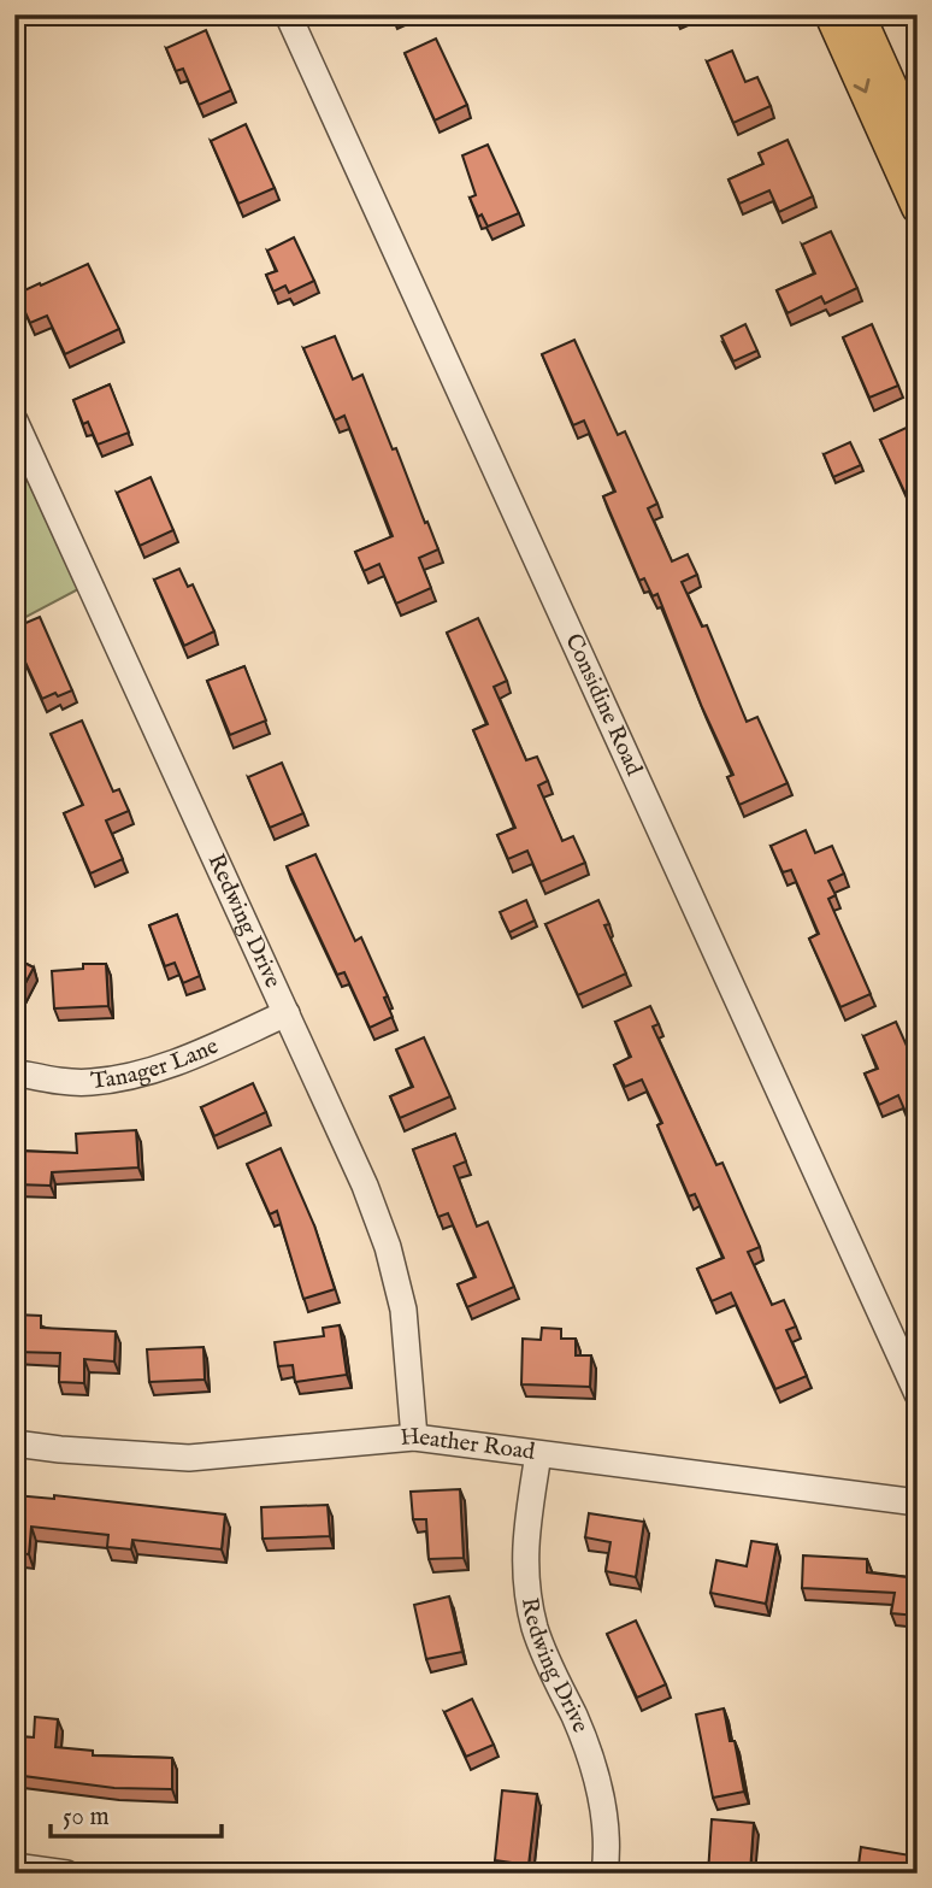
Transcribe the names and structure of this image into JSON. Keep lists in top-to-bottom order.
{
  "streets": {
    "street": [
      "Considine Road",
      "Redwing Drive",
      "Tanager Lane",
      "Heather Road"
    ]
  },
  "crossings": [
    ["Redwing Drive", "Tanager Lane"],
    ["Redwing Drive", "Heather Road"]
  ],
  "scale_bar": "50 m"
}
